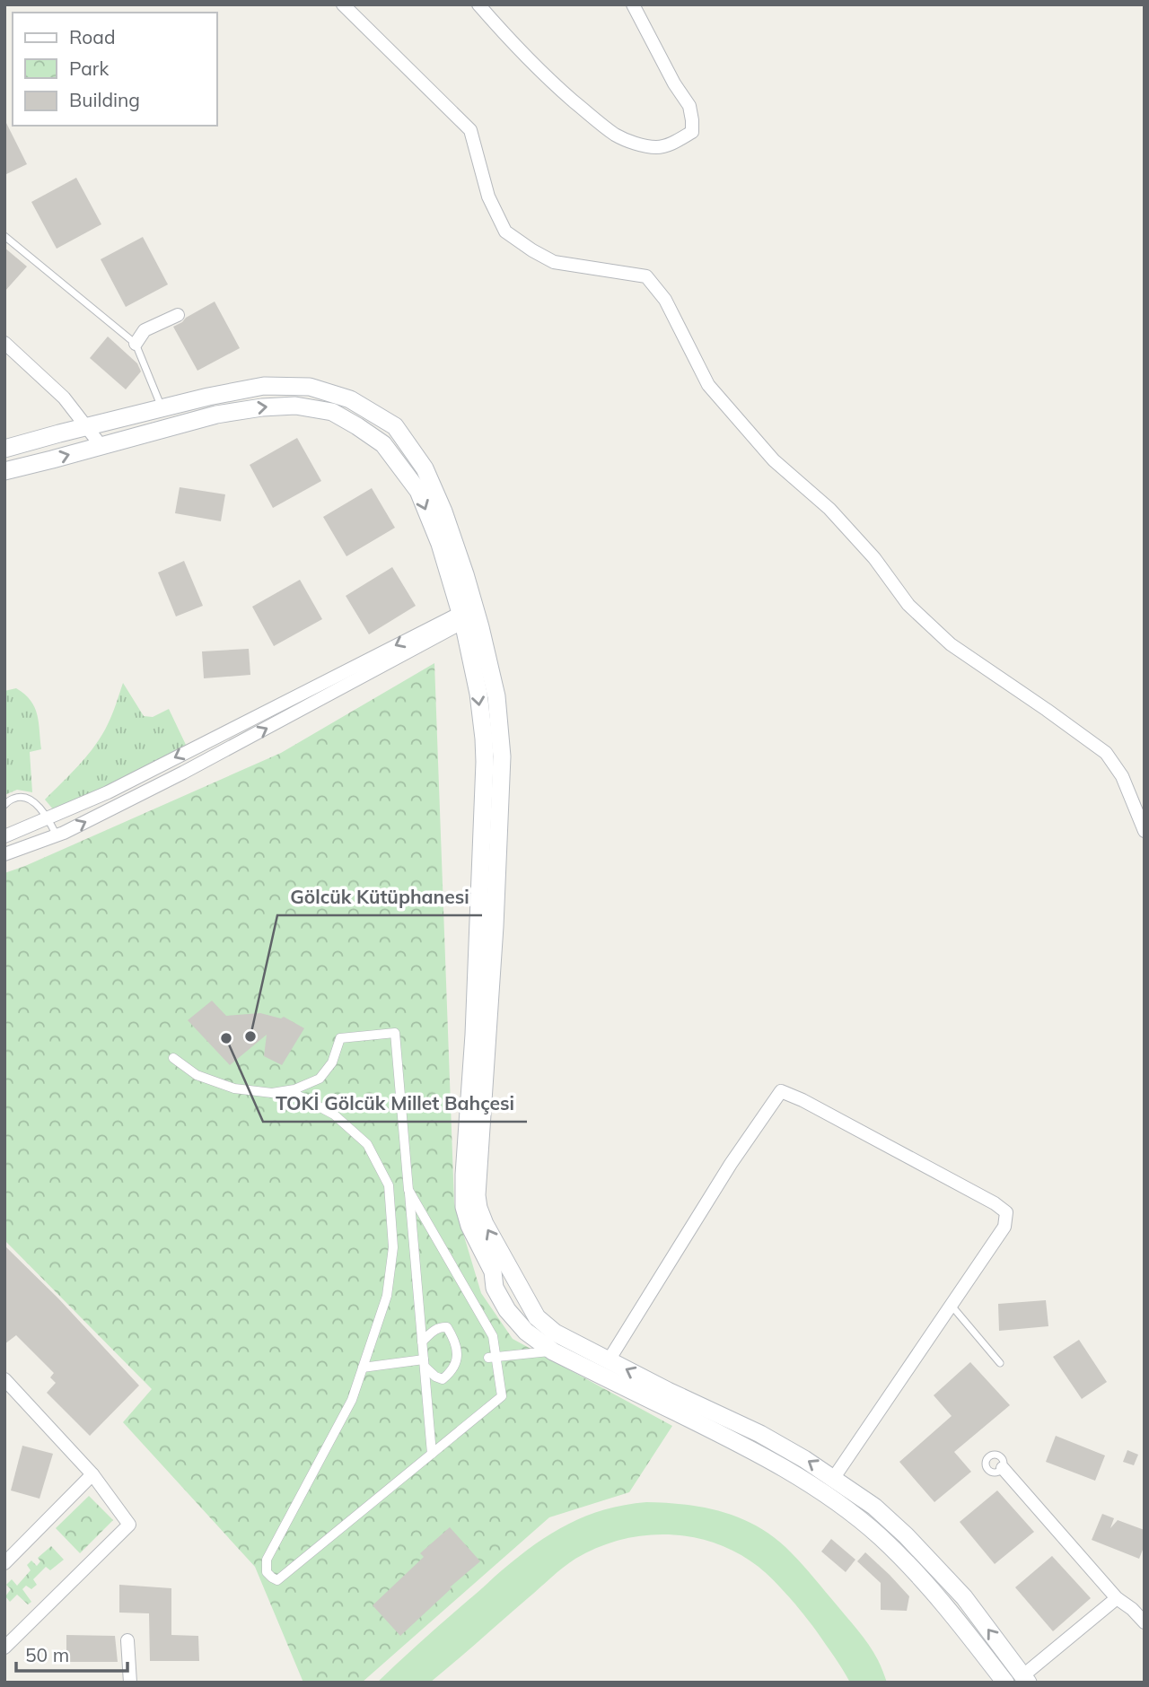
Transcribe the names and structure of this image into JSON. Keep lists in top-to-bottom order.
{
  "places": ["Gölcük Kütüphanesi", "TOKİ Gölcük Millet Bahçesi"],
  "legend": ["Road", "Park", "Building"],
  "scale_bar": "50 m"
}
